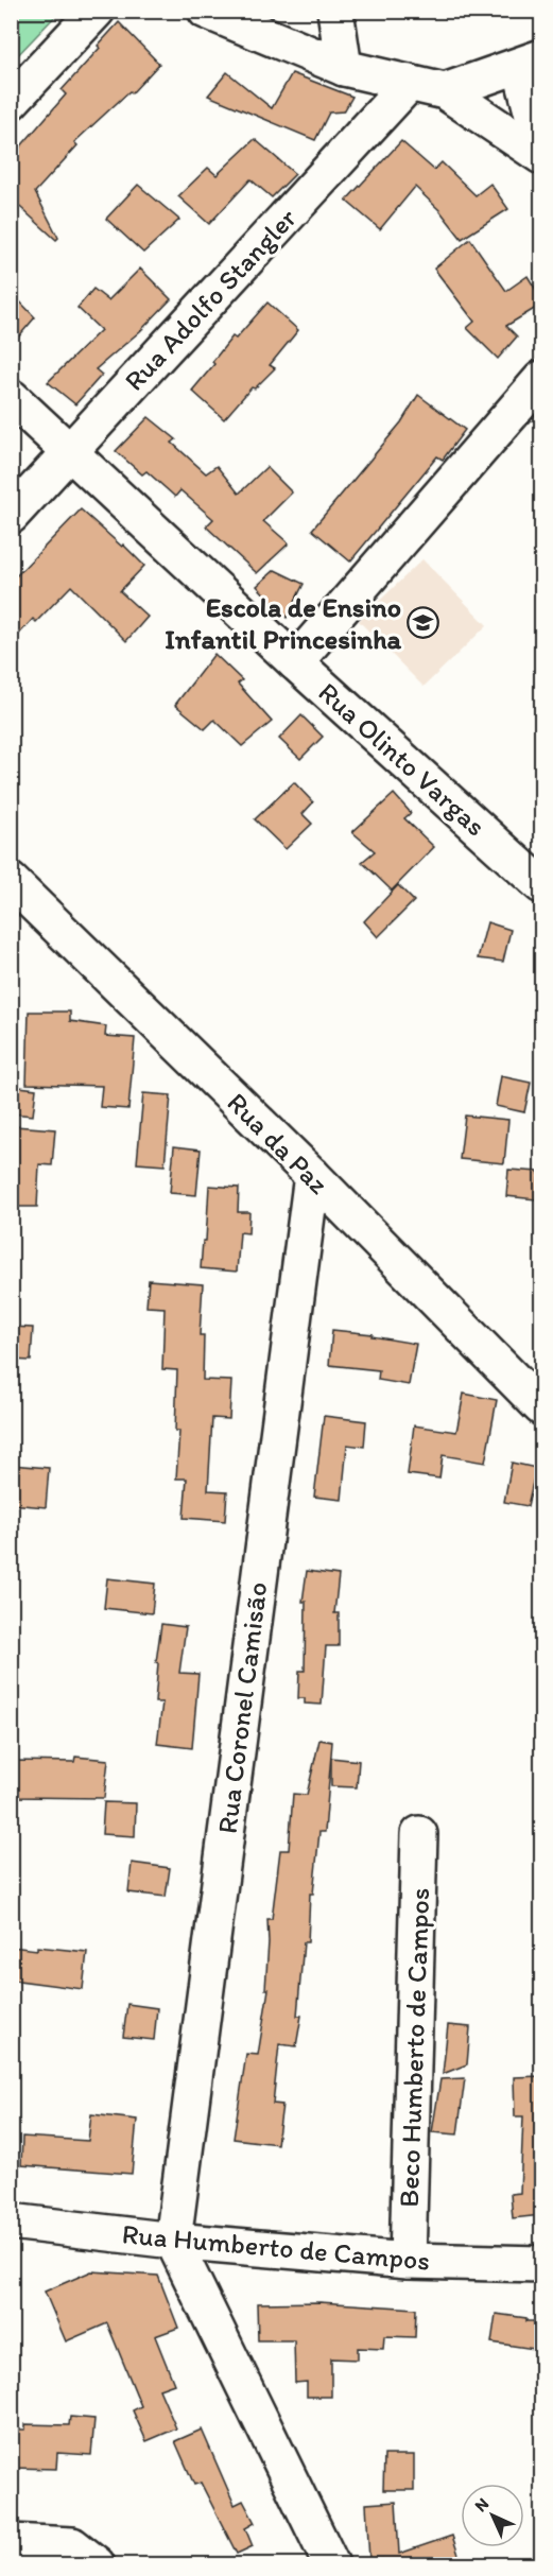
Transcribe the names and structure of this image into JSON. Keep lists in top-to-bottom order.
{
  "streets": {
    "street": [
      "Rua Adolfo Stangler",
      "Rua Olinto Vargas",
      "Rua da Paz",
      "Rua Coronel Camisão",
      "Beco Humberto de Campos",
      "Rua Humberto de Campos"
    ]
  },
  "crossings": [
    ["Rua Adolfo Stangler", "Rua Olinto Vargas"],
    ["Rua da Paz", "Rua Coronel Camisão"],
    ["Rua Coronel Camisão", "Rua Humberto de Campos"],
    ["Beco Humberto de Campos", "Rua Humberto de Campos"]
  ],
  "places": {
    "school or university": ["Escola de Ensino Infantil Princesinha"]
  },
  "north": "top left"
}
